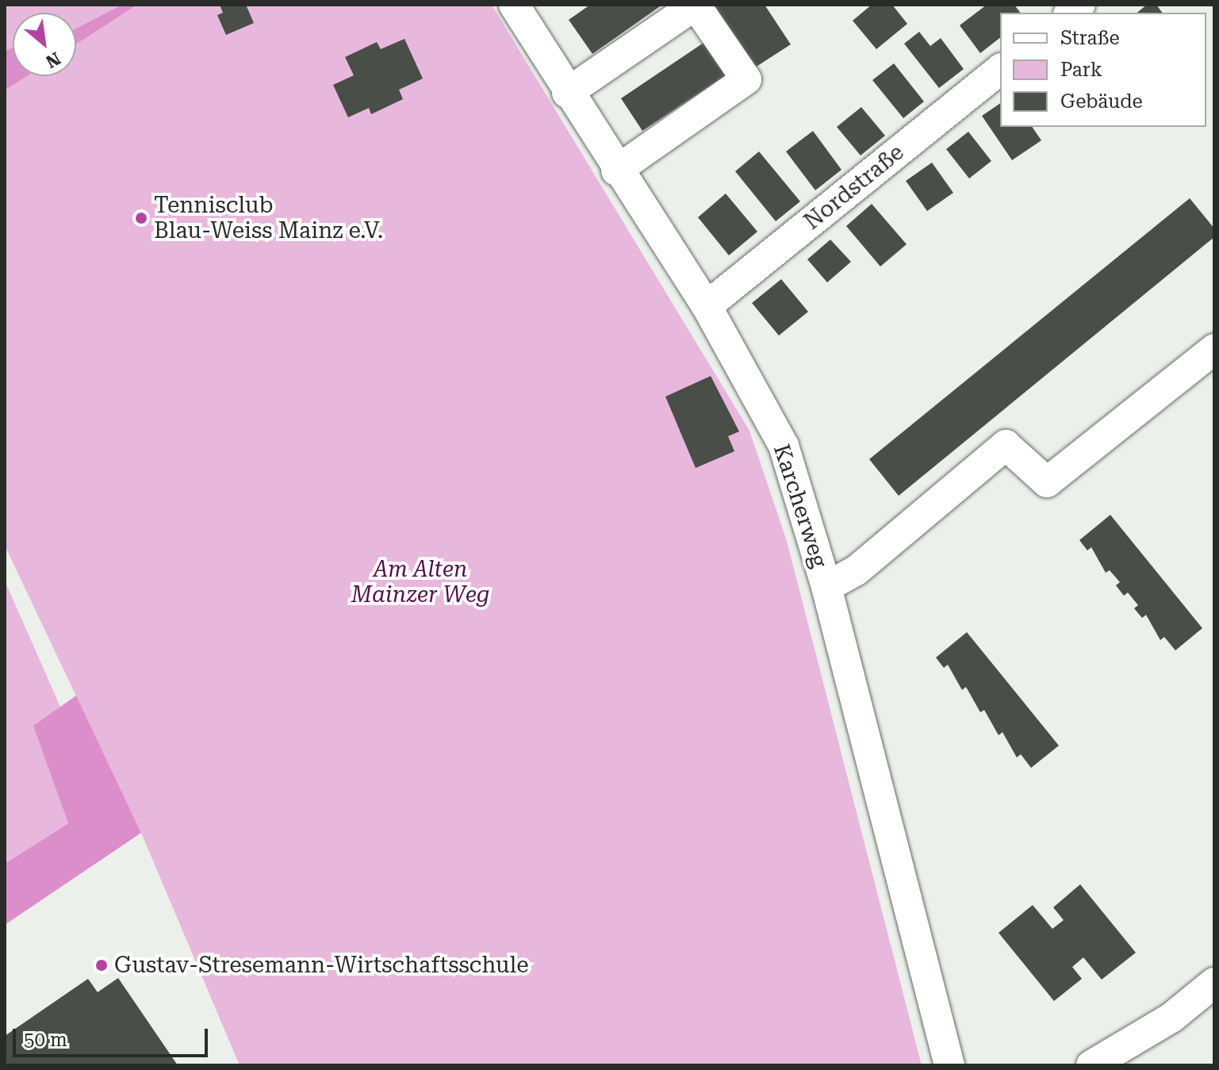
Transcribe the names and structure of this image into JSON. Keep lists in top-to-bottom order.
{
  "streets": {
    "street": ["Nordstraße", "Karcherweg"]
  },
  "crossings": [
    ["Nordstraße", "Karcherweg"]
  ],
  "parks": ["Am Alten Mainzer Weg"],
  "places": ["Tennisclub Blau-Weiss Mainz e.V.", "Gustav-Stresemann-Wirtschaftsschule"],
  "legend": ["Straße", "Park", "Gebäude"],
  "scale_bar": "50 m",
  "north": "bottom right"
}
